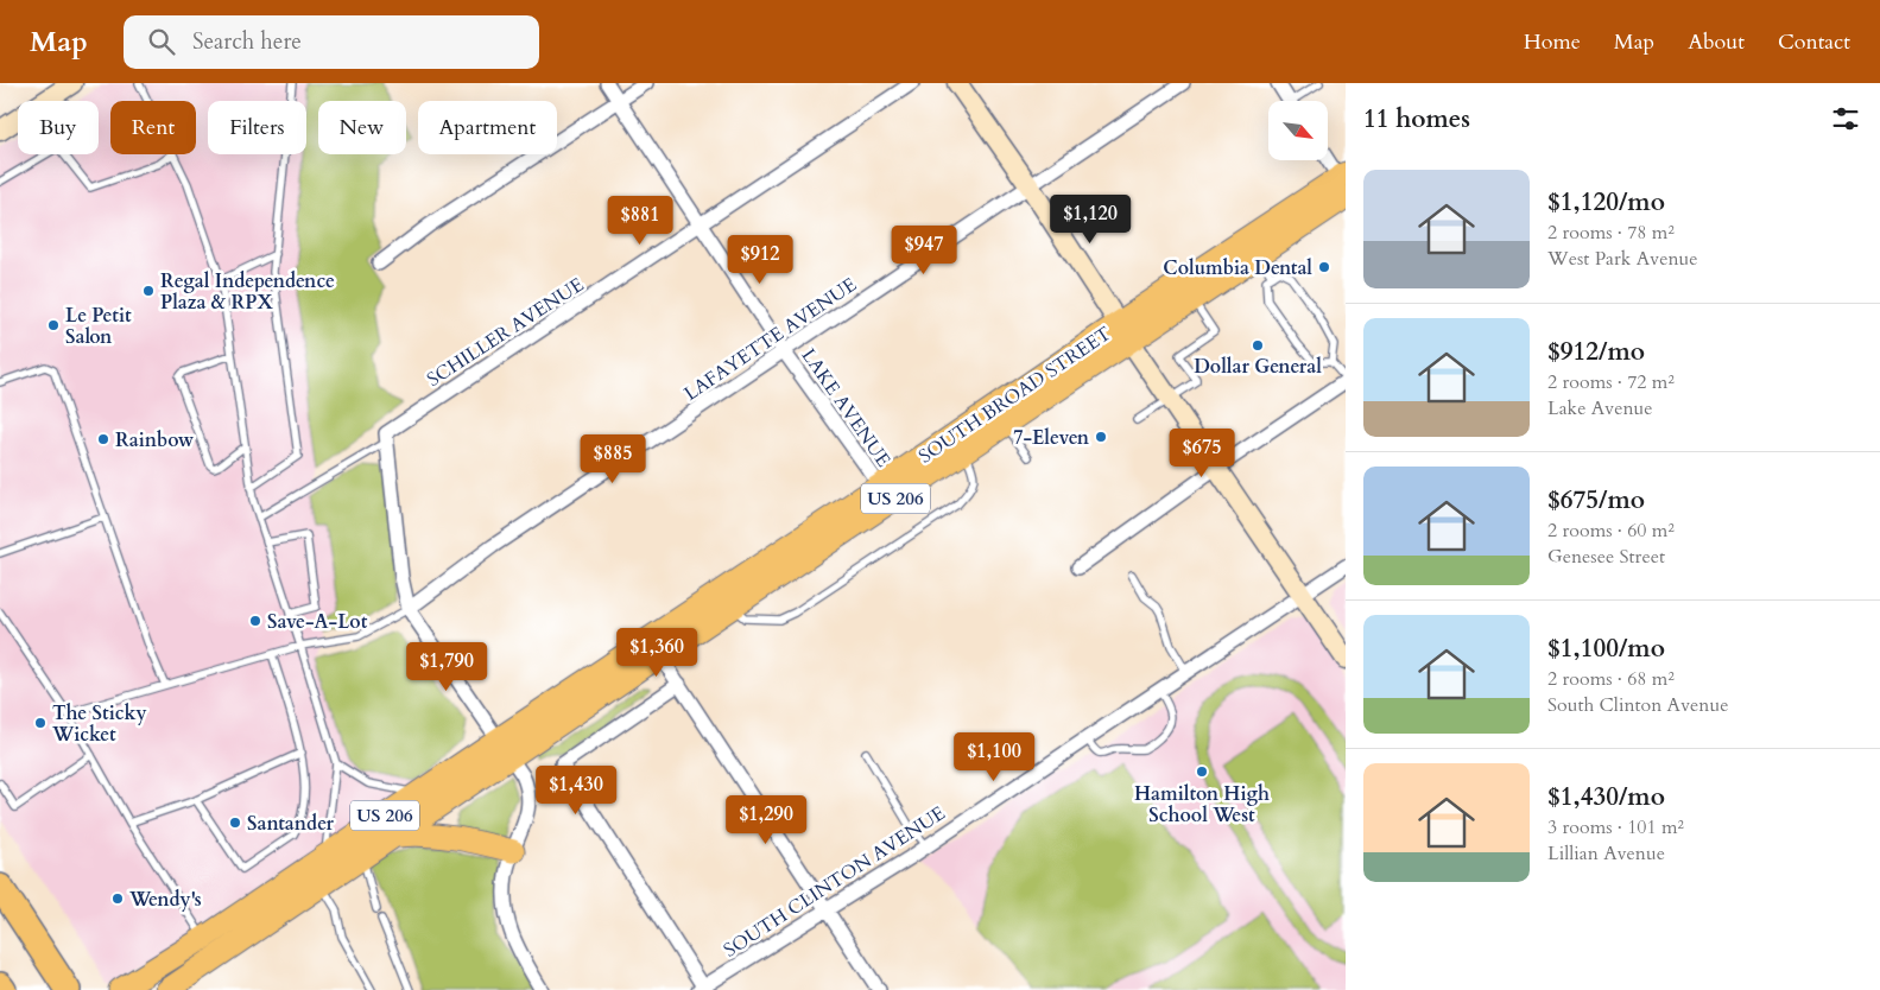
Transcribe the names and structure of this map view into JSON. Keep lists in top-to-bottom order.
{
  "streets": {
    "main road": ["SOUTH BROAD STREET", "US 206"],
    "street": [
      "SCHILLER AVENUE",
      "LAFAYETTE AVENUE",
      "LAKE AVENUE",
      "SOUTH CLINTON AVENUE"
    ]
  },
  "crossings": [
    ["SCHILLER AVENUE", "LAKE AVENUE"],
    ["LAFAYETTE AVENUE", "LAKE AVENUE"],
    ["SOUTH BROAD STREET", "LAKE AVENUE"]
  ],
  "places": [
    "Columbia Dental",
    "Regal Independence Plaza & RPX",
    "Le Petit Salon",
    "Dollar General",
    "7-Eleven",
    "Rainbow",
    "Save-A-Lot",
    "The Sticky Wicket",
    "Hamilton High School West",
    "Santander",
    "Wendy's"
  ],
  "north": "bottom right",
  "page": {
    "header": "Map",
    "search": "Search here",
    "nav": [
      "Home",
      "Map",
      "About",
      "Contact"
    ],
    "heading": "11 homes",
    "chip": [
      "Buy",
      "Rent",
      "Filters",
      "New",
      "Apartment"
    ],
    "list": [
      {
        "name": "$1,120/mo",
        "note": "2 rooms · 78 m² · West Park Avenue"
      },
      {
        "name": "$912/mo",
        "note": "2 rooms · 72 m² · Lake Avenue"
      },
      {
        "name": "$675/mo",
        "note": "2 rooms · 60 m² · Genesee Street"
      },
      {
        "name": "$1,100/mo",
        "note": "2 rooms · 68 m² · South Clinton Avenue"
      },
      {
        "name": "$1,430/mo",
        "note": "3 rooms · 101 m² · Lillian Avenue"
      }
    ],
    "price": [
      "$1,120",
      "$881",
      "$947",
      "$912",
      "$675",
      "$885",
      "$1,360",
      "$1,790",
      "$1,100",
      "$1,430",
      "$1,290"
    ]
  }
}
